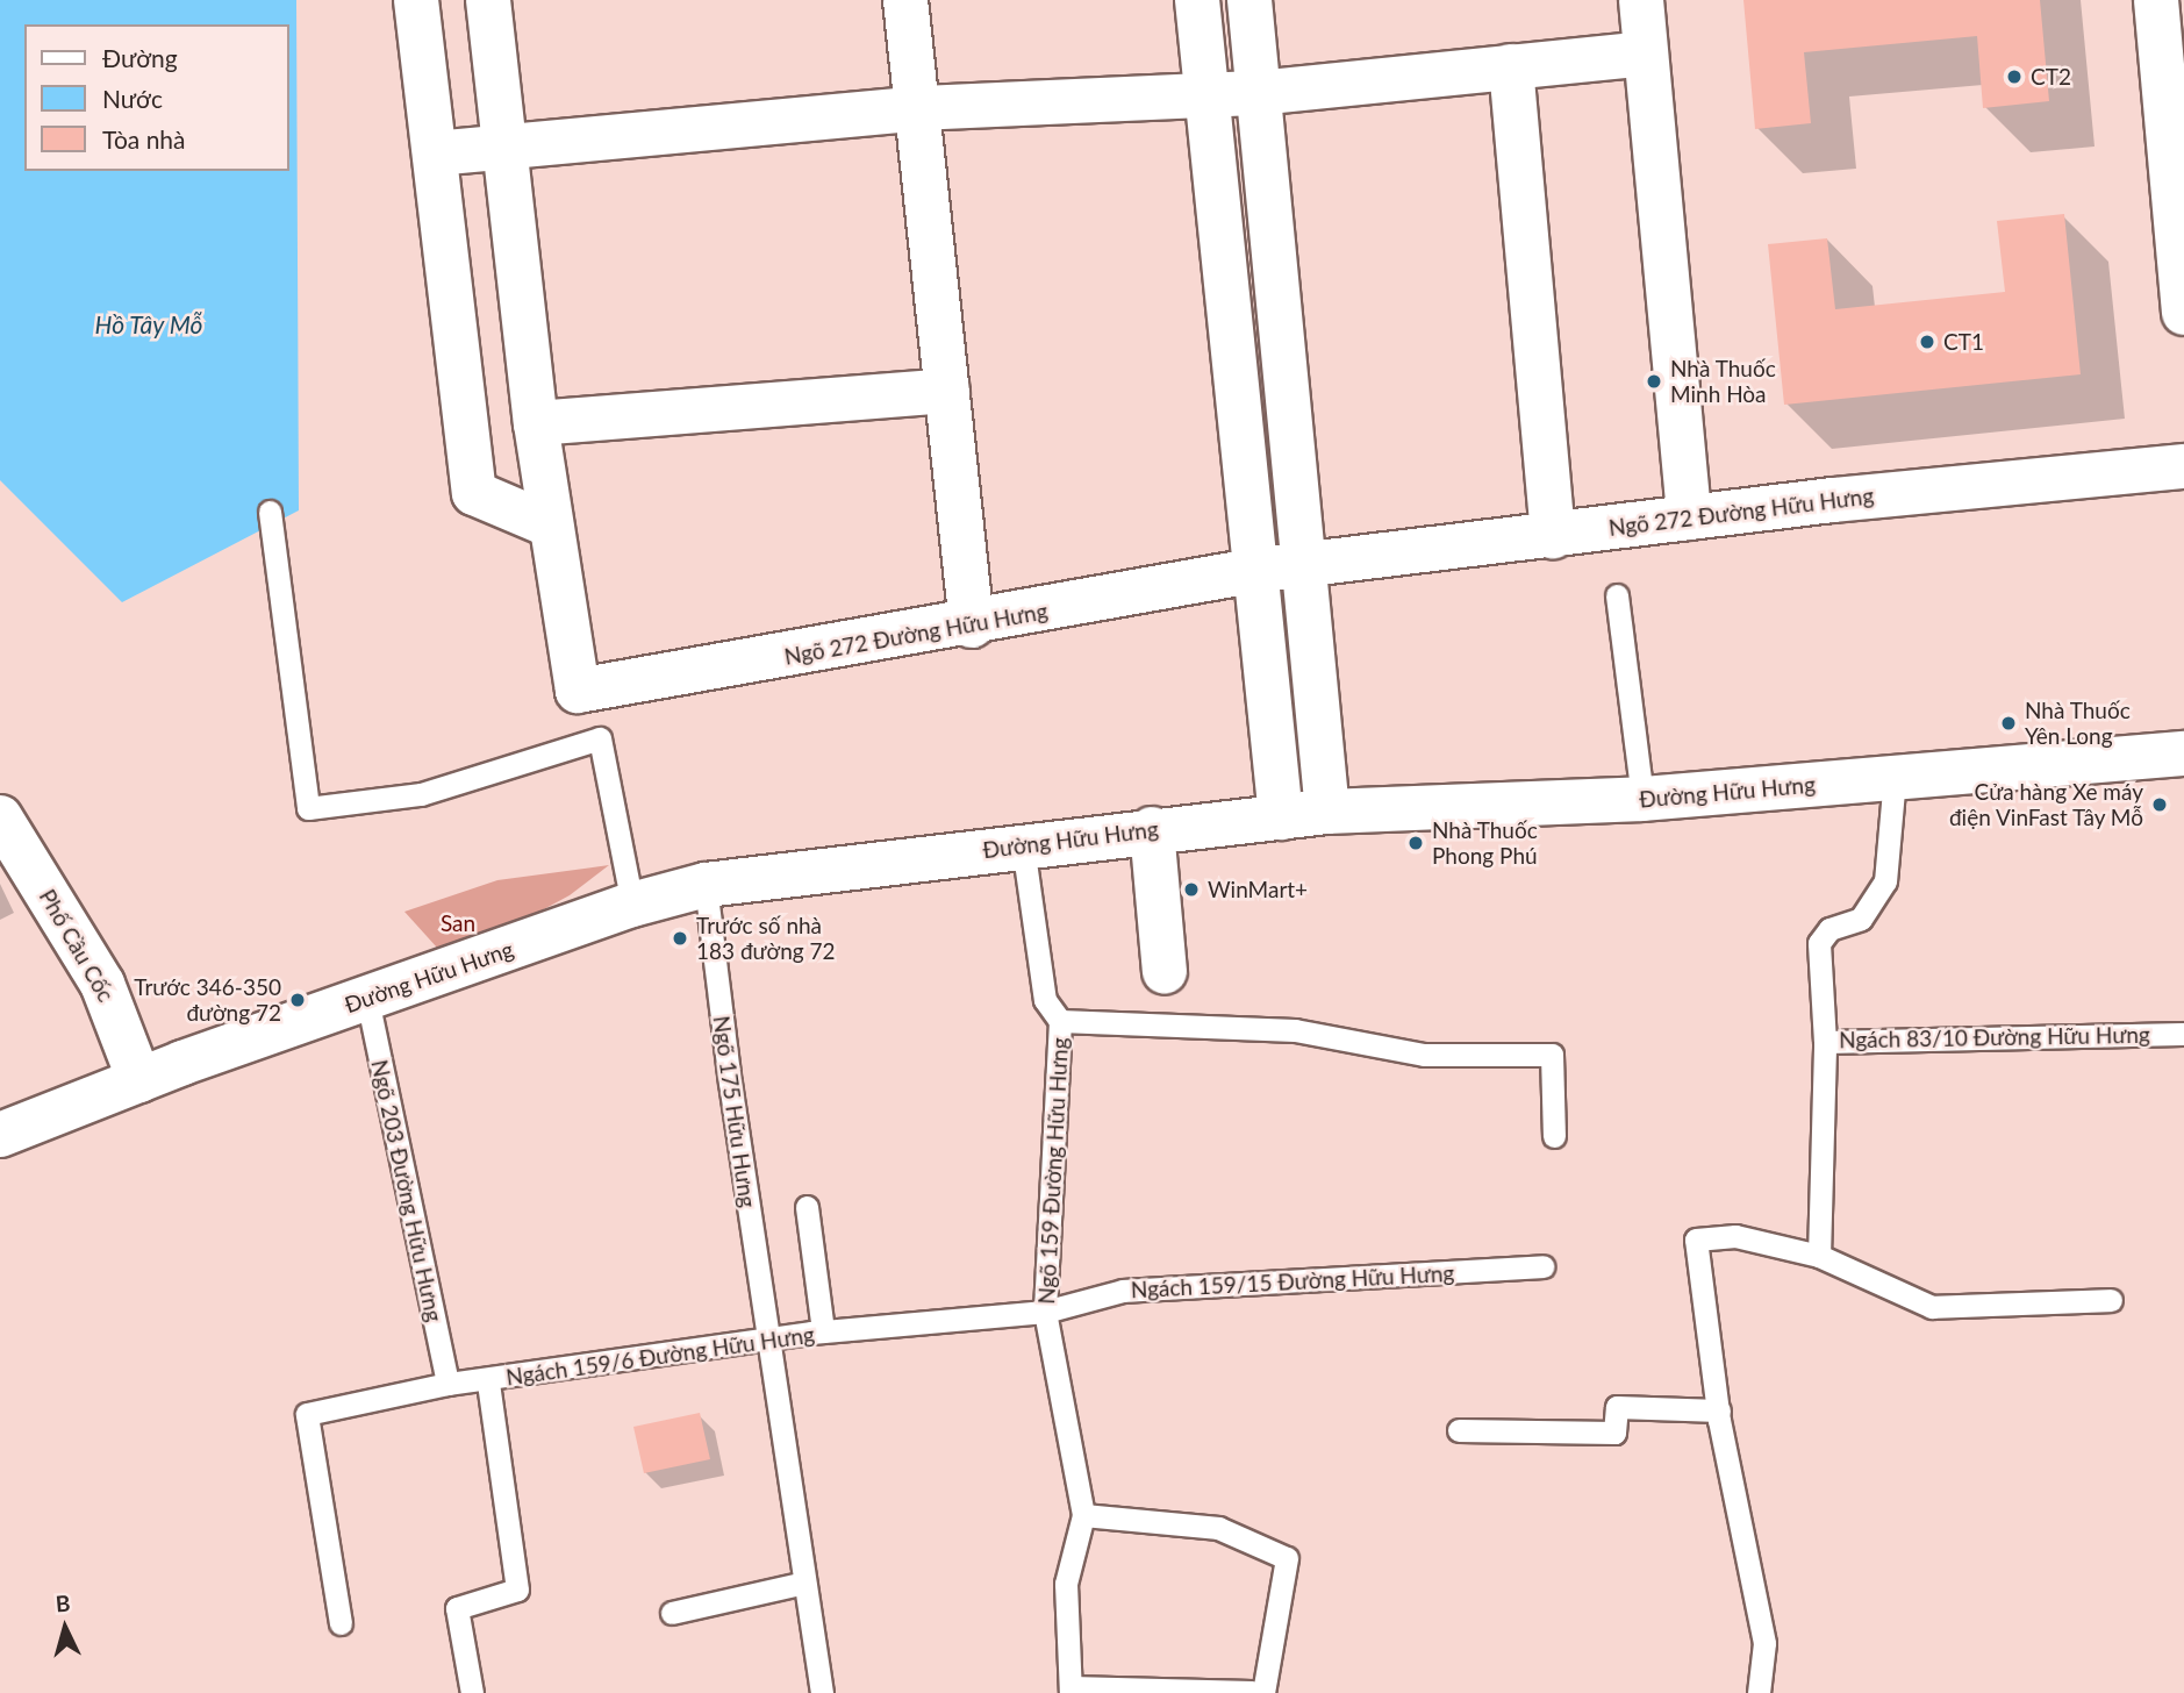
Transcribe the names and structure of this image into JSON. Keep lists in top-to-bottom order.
{
  "streets": {
    "street": ["Ngõ 272 Đường Hữu Hưng", "Đường Hữu Hưng", "Phố Cầu Cốc"],
    "lane": [
      "Ngách 83/10 Đường Hữu Hưng",
      "Ngõ 175 Hữu Hưng",
      "Ngõ 159 Đường Hữu Hưng",
      "Ngõ 203 Đường Hữu Hưng",
      "Ngách 159/15 Đường Hữu Hưng",
      "Ngách 159/6 Đường Hữu Hưng"
    ]
  },
  "crossings": [
    ["Đường Hữu Hưng", "Phố Cầu Cốc"],
    ["Đường Hữu Hưng", "Ngõ 175 Hữu Hưng"],
    ["Đường Hữu Hưng", "Ngõ 159 Đường Hữu Hưng"],
    ["Đường Hữu Hưng", "Ngõ 203 Đường Hữu Hưng"],
    ["Ngõ 175 Hữu Hưng", "Ngách 159/6 Đường Hữu Hưng"],
    ["Ngõ 159 Đường Hữu Hưng", "Ngách 159/15 Đường Hữu Hưng"],
    ["Ngõ 159 Đường Hữu Hưng", "Ngách 159/6 Đường Hữu Hưng"],
    ["Ngách 159/15 Đường Hữu Hưng", "Ngách 159/6 Đường Hữu Hưng"]
  ],
  "water": ["Hồ Tây Mỗ"],
  "parks": ["San"],
  "places": [
    "CT2",
    "CT1",
    "Nhà Thuốc Minh Hòa",
    "Nhà Thuốc Yên Long",
    "Cửa hàng Xe máy điện VinFast Tây Mỗ",
    "Nhà Thuốc Phong Phú",
    "WinMart+",
    "Trước số nhà 183 đường 72",
    "Trước 346-350 đường 72"
  ],
  "legend": ["Đường", "Nước", "Tòa nhà"],
  "north": "top"
}
